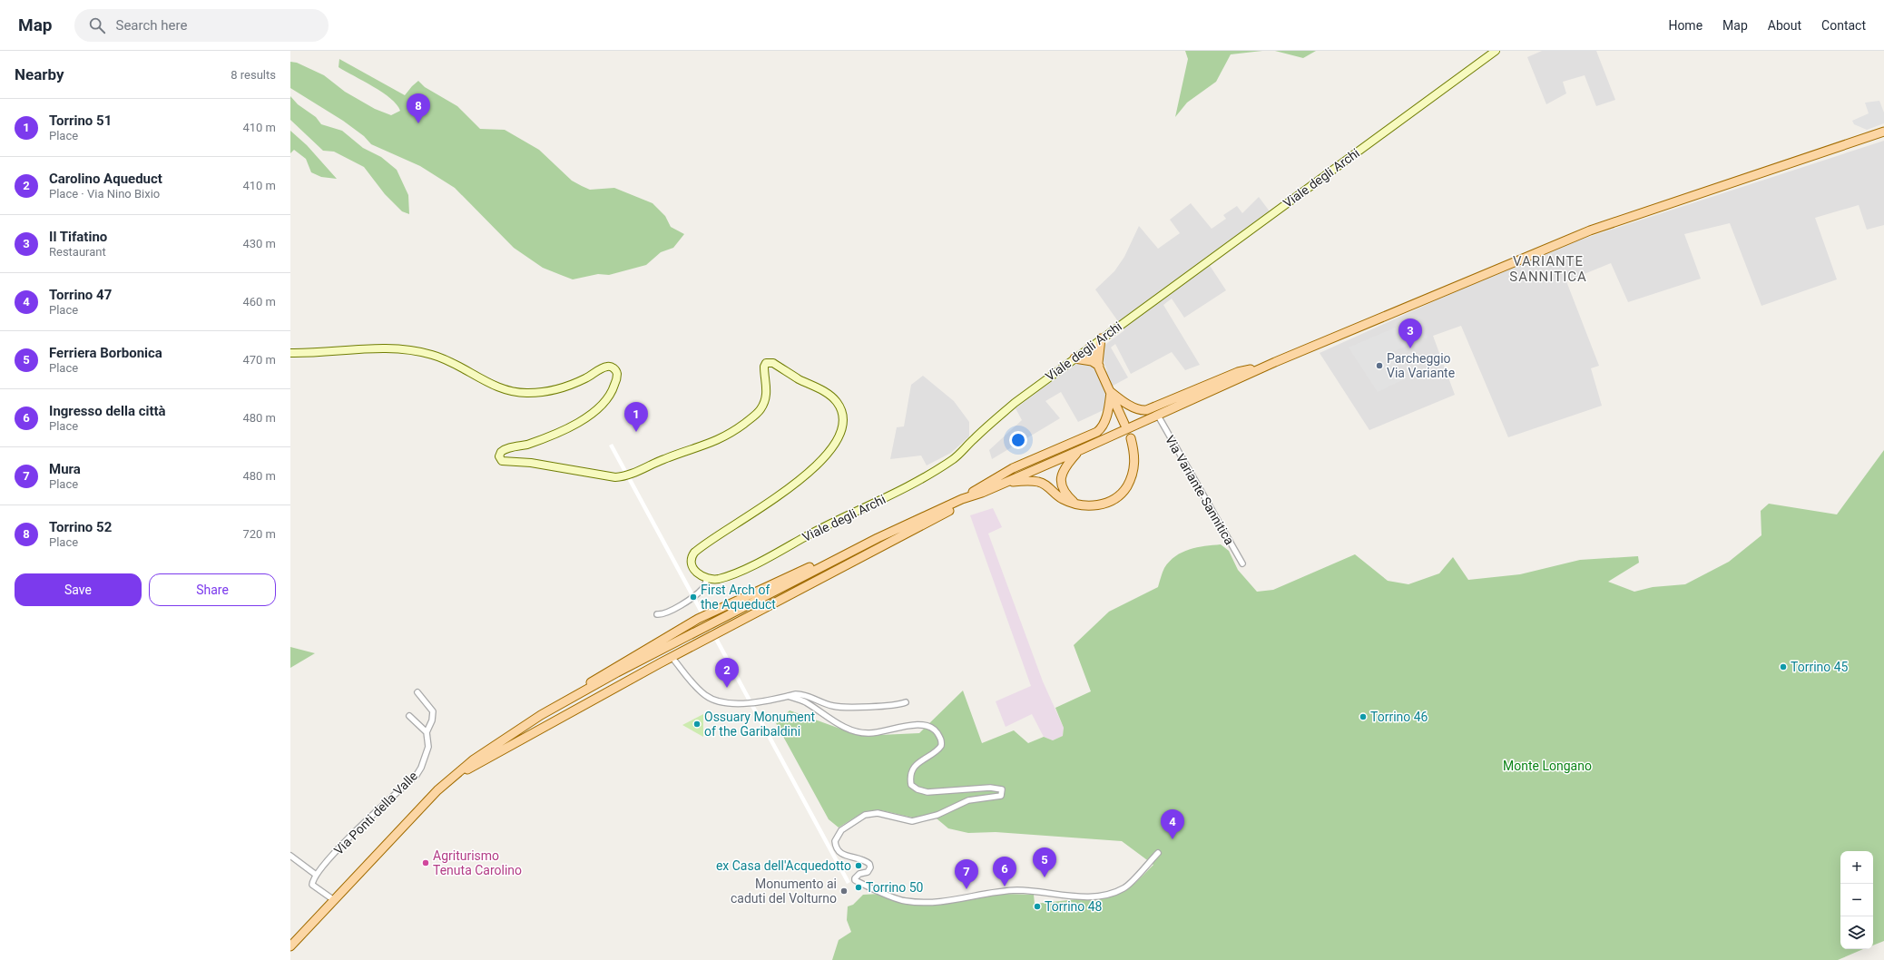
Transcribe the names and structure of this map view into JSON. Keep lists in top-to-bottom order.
{
  "streets": {
    "main road": ["Viale degli Archi"],
    "street": ["Via Variante Sannitica", "Via Ponti della Valle"]
  },
  "districts": ["VARIANTE SANNITICA"],
  "parks": ["Monte Longano"],
  "places": [
    "Parcheggio Via Variante",
    "First Arch of the Aqueduct",
    "Torrino 45",
    "Torrino 46",
    "Ossuary Monument of the Garibaldini",
    "Agriturismo Tenuta Carolino",
    "ex Casa dell'Acquedotto",
    "Torrino 50",
    "Monumento ai caduti del Volturno",
    "Torrino 48"
  ],
  "page": {
    "header": "Map",
    "search": "Search here",
    "nav": [
      "Home",
      "Map",
      "About",
      "Contact"
    ],
    "heading": ["Nearby", "8 results"],
    "pins": [
      "8",
      "3",
      "1",
      "2",
      "4",
      "5",
      "6",
      "7"
    ],
    "list": [
      {
        "mark": "1",
        "name": "Torrino 51",
        "note": "Place",
        "value": "410 m"
      },
      {
        "mark": "2",
        "name": "Carolino Aqueduct",
        "note": "Place · Via Nino Bixio",
        "value": "410 m"
      },
      {
        "mark": "3",
        "name": "Il Tifatino",
        "note": "Restaurant",
        "value": "430 m"
      },
      {
        "mark": "4",
        "name": "Torrino 47",
        "note": "Place",
        "value": "460 m"
      },
      {
        "mark": "5",
        "name": "Ferriera Borbonica",
        "note": "Place",
        "value": "470 m"
      },
      {
        "mark": "6",
        "name": "Ingresso della città",
        "note": "Place",
        "value": "480 m"
      },
      {
        "mark": "7",
        "name": "Mura",
        "note": "Place",
        "value": "480 m"
      },
      {
        "mark": "8",
        "name": "Torrino 52",
        "note": "Place",
        "value": "720 m"
      }
    ],
    "buttons": ["Save", "Share"],
    "map_buttons": ["+", "−"]
  }
}
